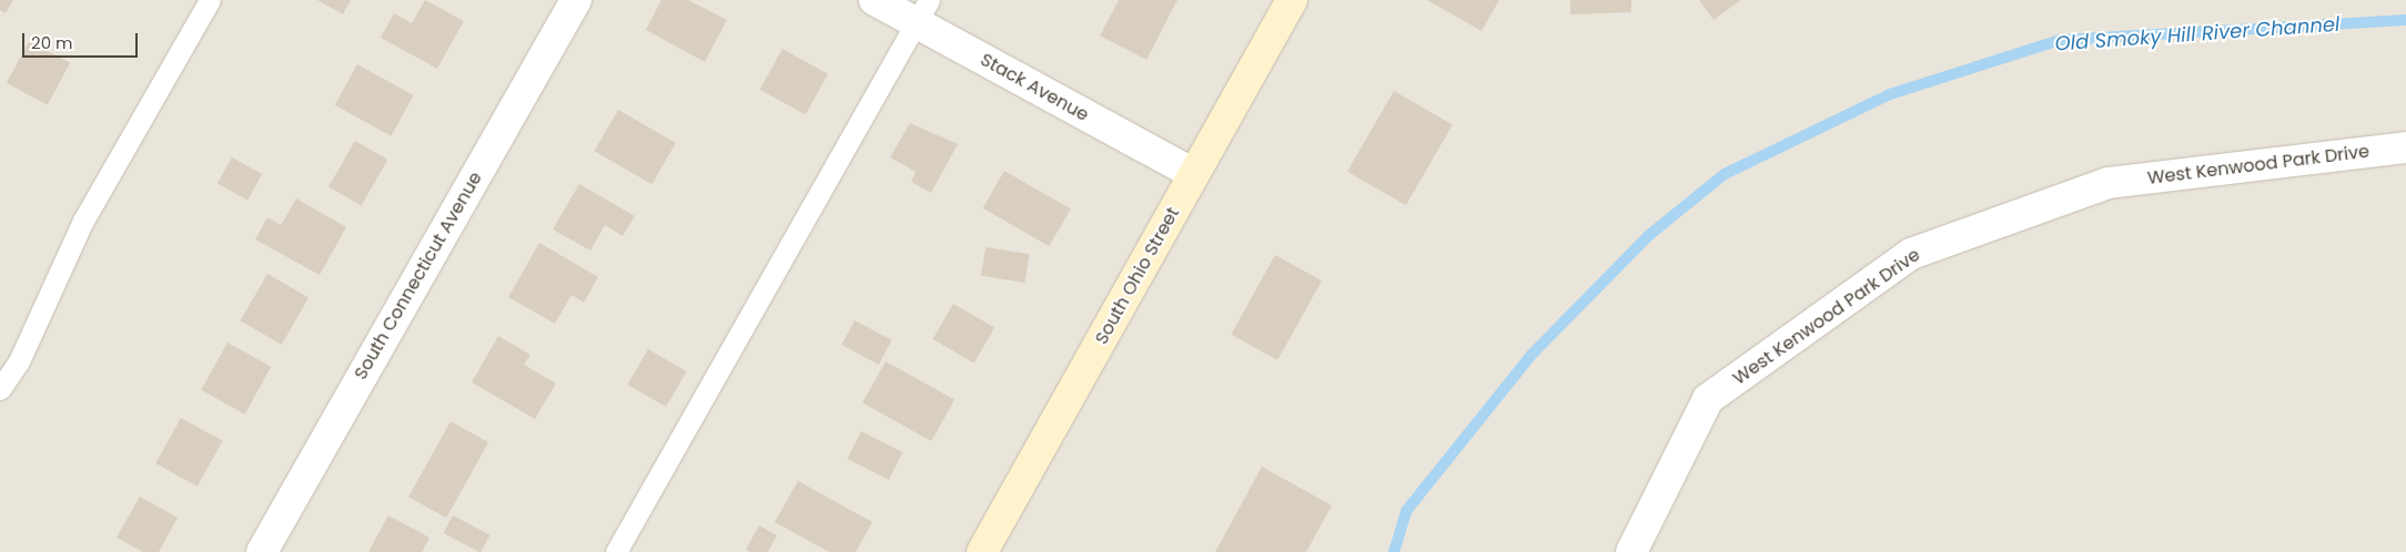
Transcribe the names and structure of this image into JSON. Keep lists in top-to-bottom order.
{
  "streets": {
    "main road": ["South Ohio Street"],
    "street": ["Stack Avenue", "West Kenwood Park Drive", "South Connecticut Avenue"]
  },
  "crossings": [
    ["Stack Avenue", "South Ohio Street"]
  ],
  "water": ["Old Smoky Hill River Channel"],
  "scale_bar": "20 m"
}
